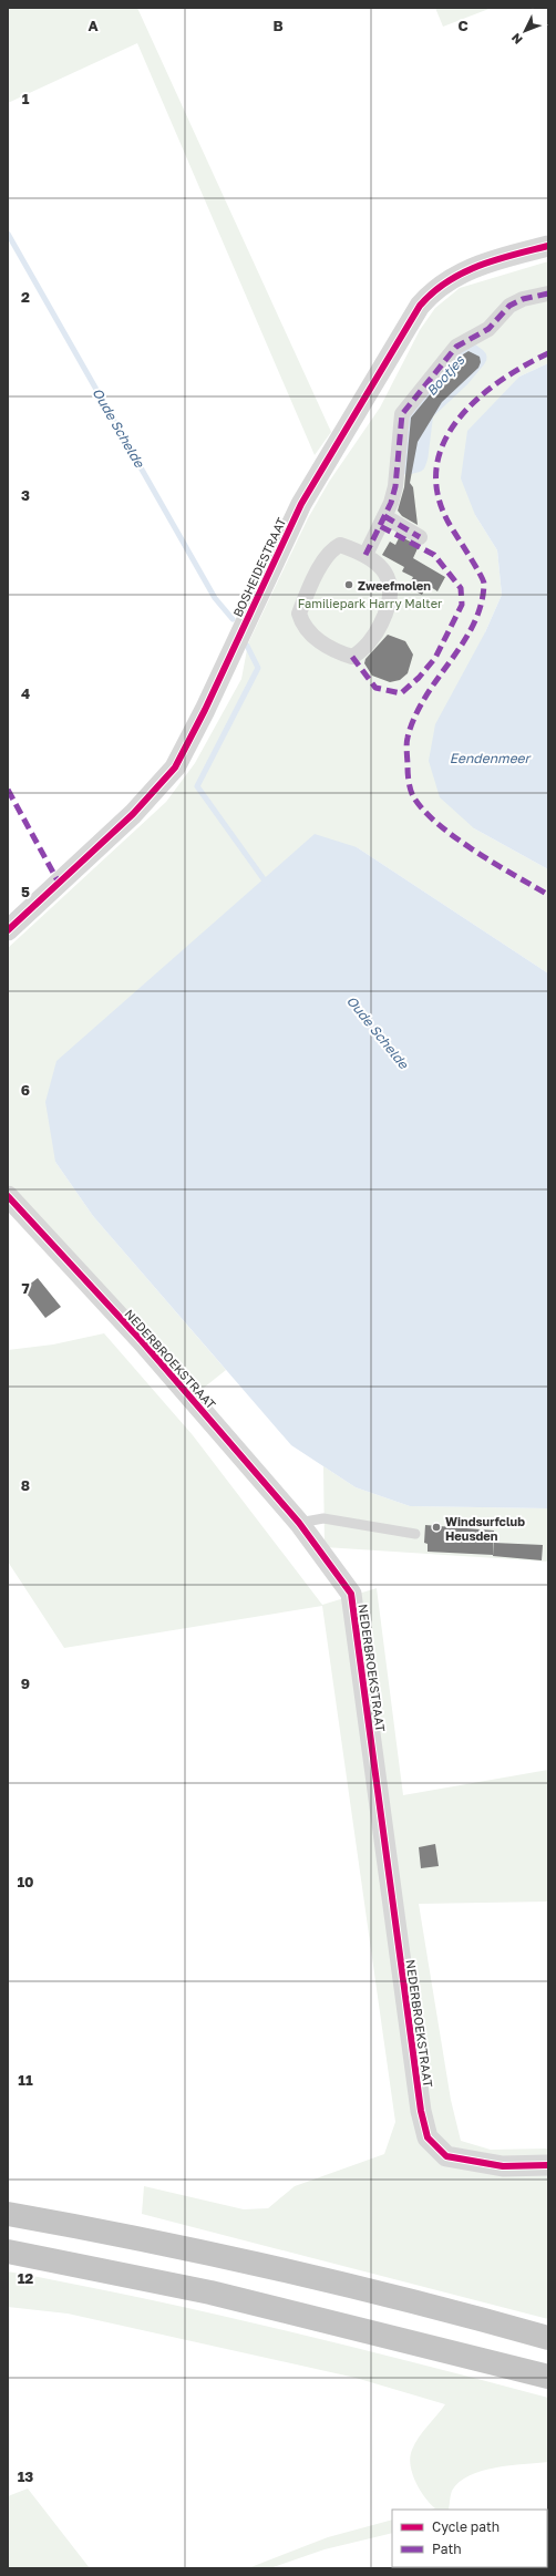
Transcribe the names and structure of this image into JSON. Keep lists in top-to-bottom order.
{
  "streets": {
    "street": ["BOSHEIDESTRAAT", "NEDERBROEKSTRAAT"]
  },
  "water": ["Bootjes", "Oude Schelde", "Eendenmeer"],
  "parks": ["Familiepark Harry Malter"],
  "places": ["Zweefmolen", "Windsurfclub Heusden"],
  "legend": ["Cycle path", "Path"],
  "north": "bottom left",
  "grid": {
    "columns": ["A", "B", "C"],
    "rows": [
      "1",
      "2",
      "3",
      "4",
      "5",
      "6",
      "7",
      "8",
      "9",
      "10",
      "11",
      "12",
      "13"
    ]
  }
}
